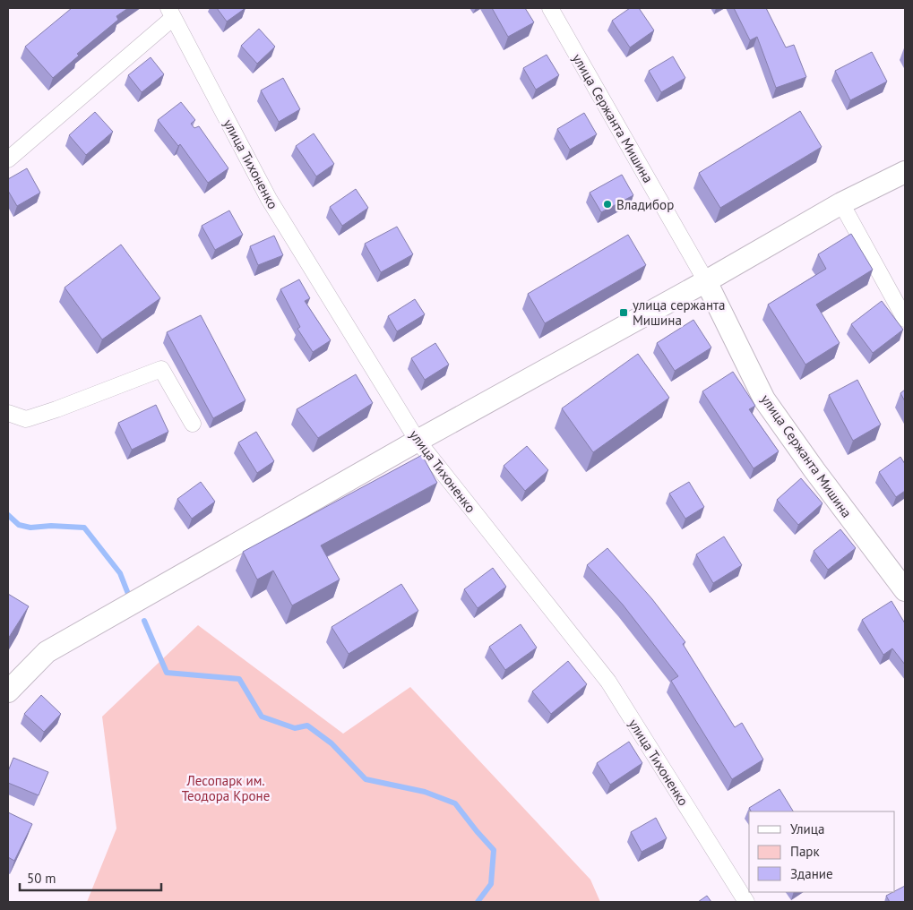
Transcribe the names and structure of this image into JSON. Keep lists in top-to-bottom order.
{
  "streets": {
    "main road": ["улица Сержанта Мишина"],
    "street": ["улица Тихоненко"]
  },
  "parks": ["Лесопарк им. Теодора Кроне"],
  "places": {
    "other": ["Владибор"],
    "transit": ["улица cержанта Мишина"]
  },
  "legend": ["Улица", "Парк", "Здание"],
  "scale_bar": "50 m"
}
